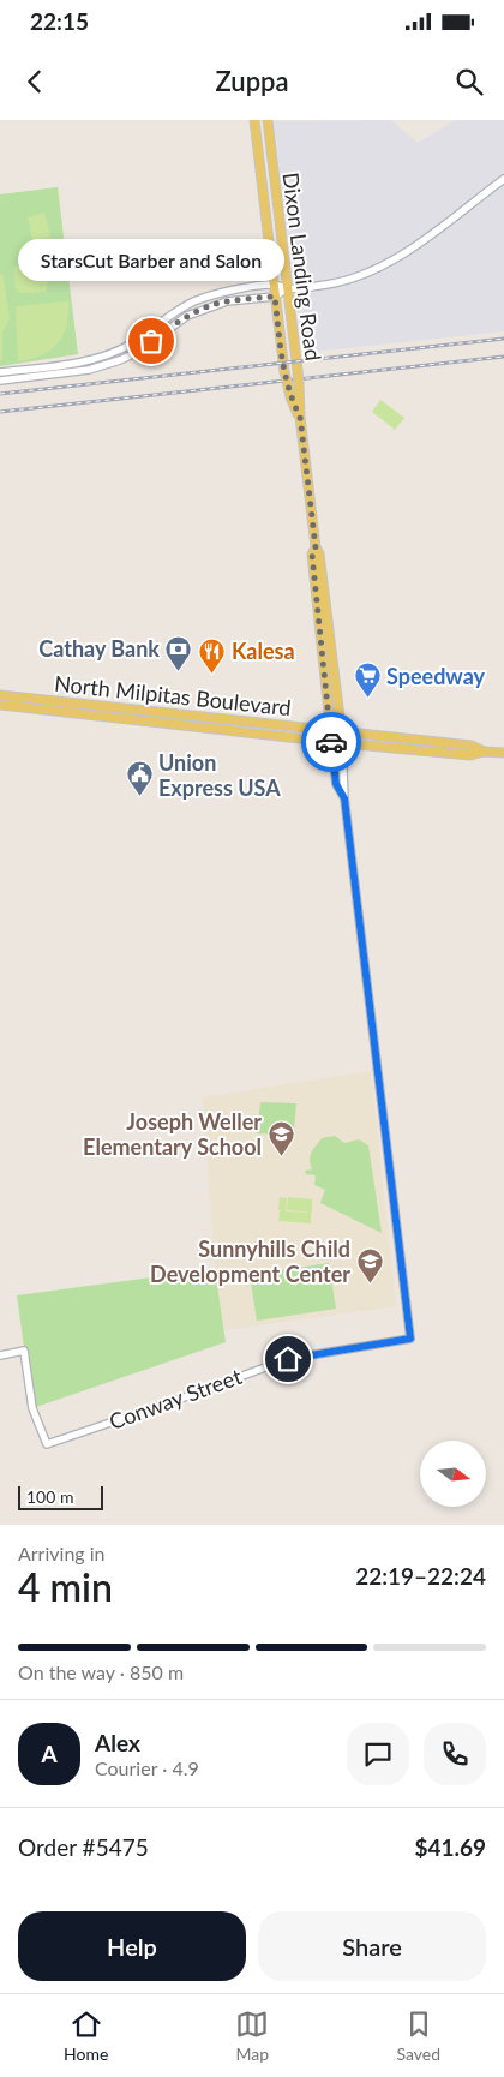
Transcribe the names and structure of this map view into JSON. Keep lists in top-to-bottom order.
{
  "streets": {
    "main road": ["Dixon Landing Road", "North Milpitas Boulevard"],
    "street": ["Conway Street"]
  },
  "crossings": [
    ["Dixon Landing Road", "North Milpitas Boulevard"]
  ],
  "places": {
    "other": ["StarsCut Barber and Salon"],
    "bank": ["Cathay Bank"],
    "restaurant": ["Kalesa"],
    "supermarket": ["Speedway"],
    "public building": ["Union Express USA"],
    "school or university": ["Joseph Weller Elementary School", "Sunnyhills Child Development Center"]
  },
  "scale_bar": "100 m",
  "north": "right",
  "page": {
    "status": "22:15",
    "header": "Zuppa",
    "bubble": "StarsCut Barber and Salon",
    "scale": "100 m",
    "heading": ["4 min", "Arriving in", "22:19–22:24"],
    "panel": [
      "Alex",
      "Courier · 4.9",
      "Order #5475",
      "$41.69"
    ],
    "bar": "On the way · 850 m",
    "round": "A",
    "buttons": ["Help", "Share"],
    "tabs": ["Home", "Map", "Saved"]
  }
}
